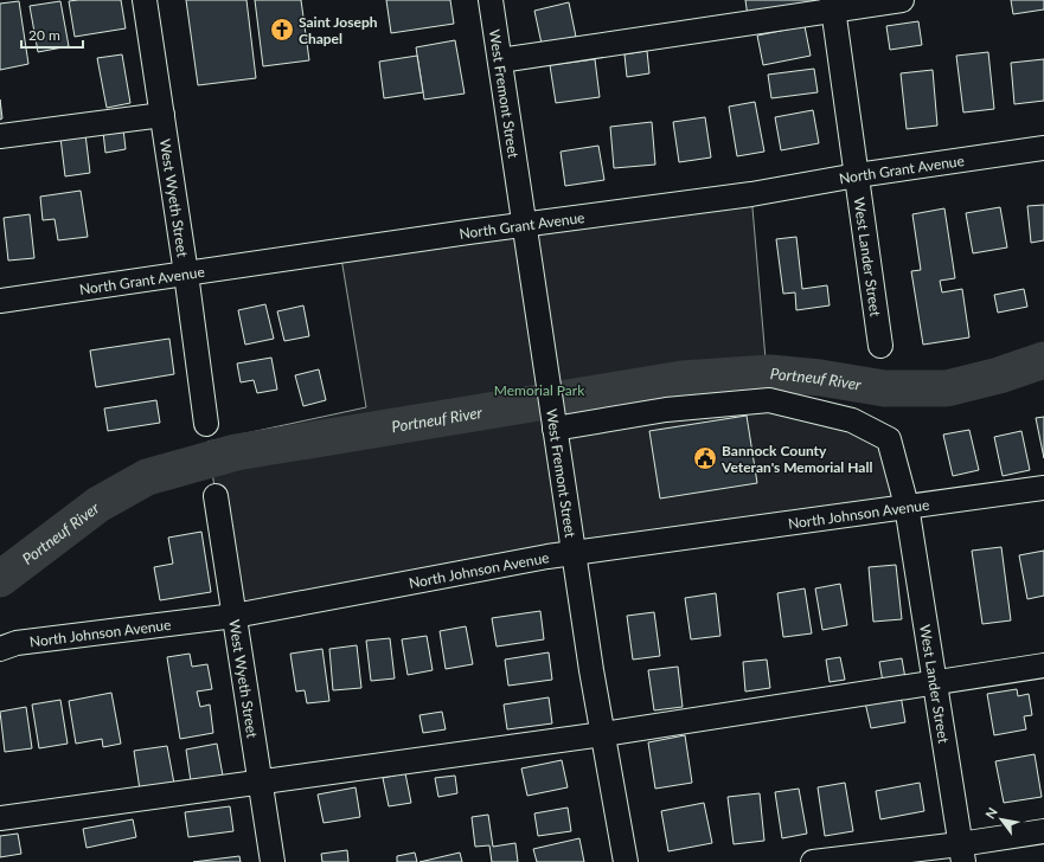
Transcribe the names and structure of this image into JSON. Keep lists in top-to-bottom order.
{
  "streets": {
    "street": [
      "West Fremont Street",
      "North Grant Avenue",
      "West Wyeth Street",
      "West Lander Street",
      "North Johnson Avenue"
    ]
  },
  "crossings": [
    ["West Fremont Street", "North Grant Avenue"],
    ["West Fremont Street", "West Lander Street"],
    ["West Fremont Street", "North Johnson Avenue"],
    ["North Grant Avenue", "West Wyeth Street"],
    ["North Grant Avenue", "West Lander Street"],
    ["West Wyeth Street", "North Johnson Avenue"],
    ["West Lander Street", "North Johnson Avenue"]
  ],
  "water": ["Portneuf River"],
  "parks": ["Memorial Park"],
  "places": {
    "church": ["Saint Joseph Chapel"],
    "public building": ["Bannock County Veteran's Memorial Hall"]
  },
  "scale_bar": "20 m",
  "north": "top left"
}
